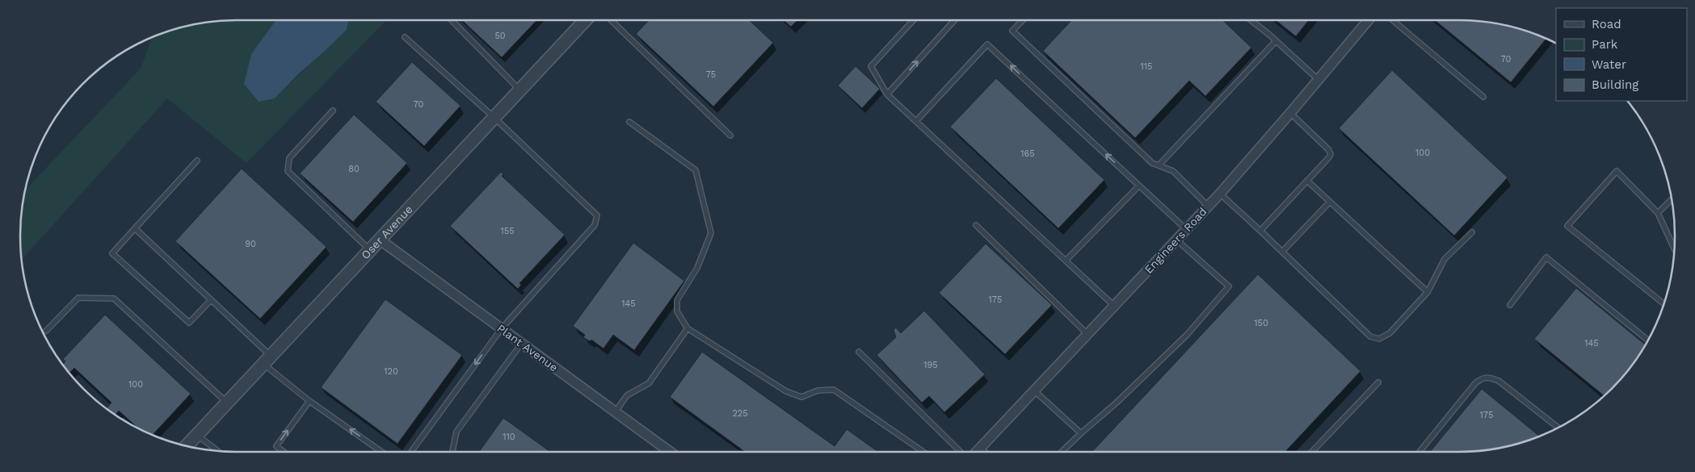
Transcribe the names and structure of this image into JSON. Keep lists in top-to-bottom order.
{
  "streets": {
    "street": ["Oser Avenue", "Engineers Road", "Plant Avenue"]
  },
  "crossings": [
    ["Oser Avenue", "Plant Avenue"]
  ],
  "house_numbers": [
    "50",
    "70",
    "115",
    "75",
    "70",
    "100",
    "165",
    "80",
    "155",
    "90",
    "175",
    "145",
    "150",
    "145",
    "195",
    "120",
    "100",
    "225",
    "175",
    "110"
  ],
  "legend": [
    "Road",
    "Park",
    "Water",
    "Building"
  ]
}
